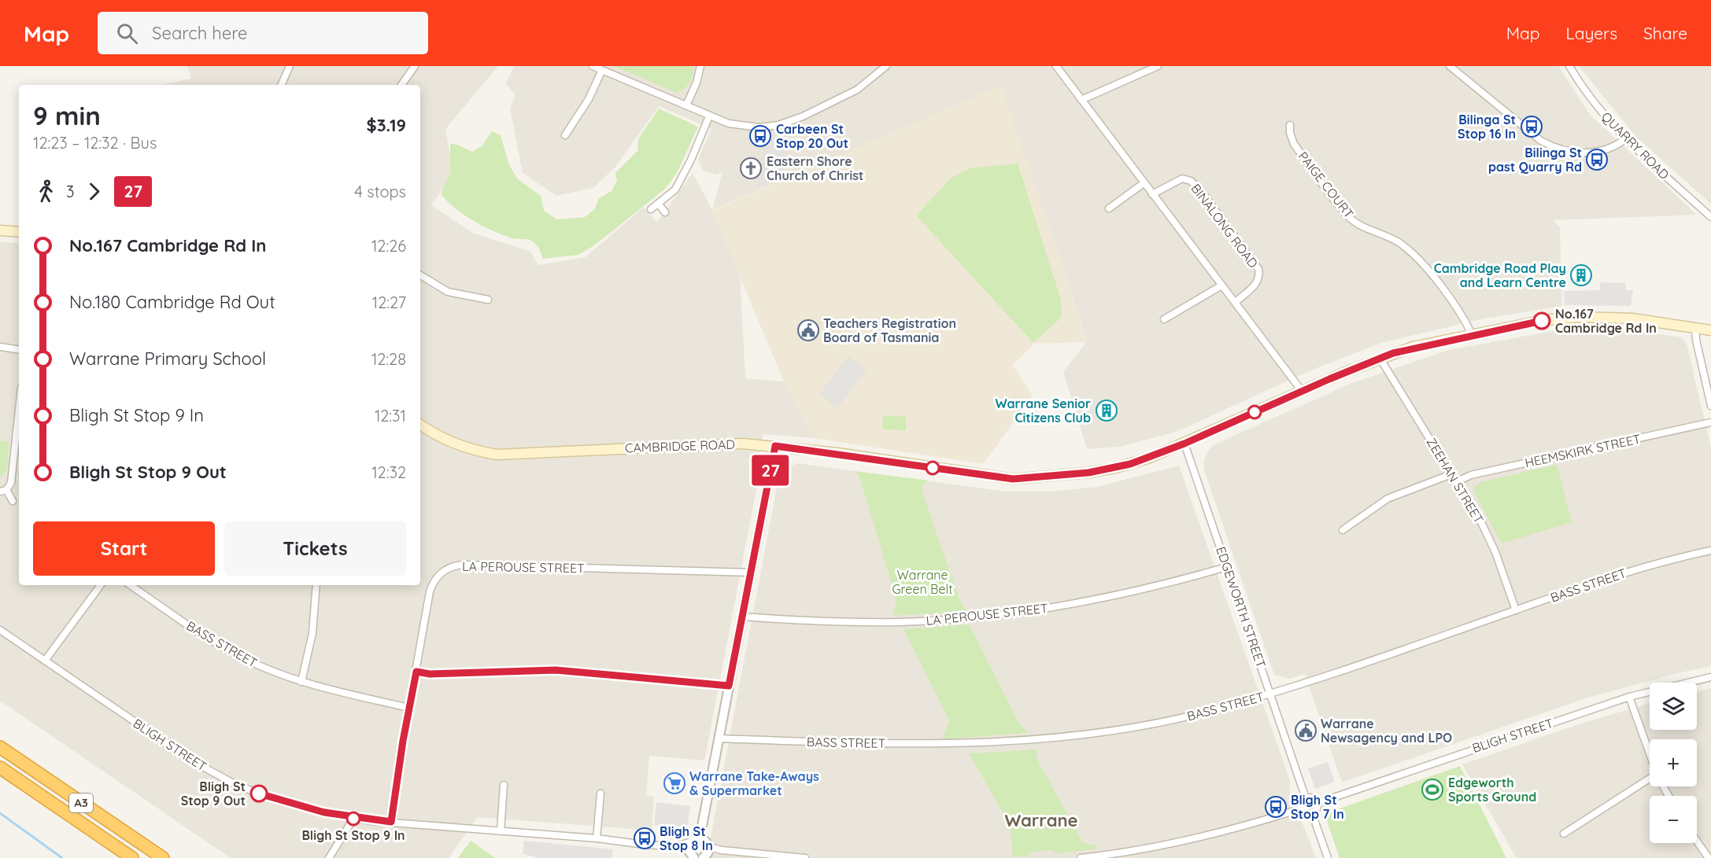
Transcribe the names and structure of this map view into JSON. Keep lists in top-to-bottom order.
{
  "streets": {
    "highway": ["A3"],
    "main road": ["CAMBRIDGE ROAD"],
    "street": [
      "QUARRY ROAD",
      "PAIGE COURT",
      "BINALONG ROAD",
      "HEEMSKIRK STREET",
      "ZEEHAN STREET",
      "LA PEROUSE STREET",
      "BASS STREET",
      "EDGEWORTH STREET",
      "BLIGH STREET"
    ]
  },
  "crossings": [
    ["PAIGE COURT", "CAMBRIDGE ROAD"],
    ["CAMBRIDGE ROAD", "ZEEHAN STREET"],
    ["CAMBRIDGE ROAD", "EDGEWORTH STREET"],
    ["HEEMSKIRK STREET", "ZEEHAN STREET"],
    ["ZEEHAN STREET", "BASS STREET"],
    ["LA PEROUSE STREET", "BASS STREET"],
    ["LA PEROUSE STREET", "EDGEWORTH STREET"],
    ["LA PEROUSE STREET", "BLIGH STREET"],
    ["BASS STREET", "EDGEWORTH STREET"],
    ["EDGEWORTH STREET", "BLIGH STREET"]
  ],
  "districts": ["Warrane"],
  "parks": ["Warrane Green Belt"],
  "places": {
    "bus stop": [
      "Bilinga St Stop 16 In",
      "Carbeen St Stop 20 Out",
      "Bilinga St past Quarry Rd",
      "Bligh St Stop 7 In",
      "Bligh St Stop 8 In"
    ],
    "church": ["Eastern Shore Church of Christ"],
    "building": ["Cambridge Road Play and Learn Centre", "Warrane Senior Citizens Club"],
    "other": ["No.167 Cambridge Rd In", "Bligh St Stop 9 Out", "Bligh St Stop 9 In"],
    "public building": ["Teachers Registration Board of Tasmania", "Warrane Newsagency and LPO"],
    "supermarket": ["Warrane Take-Aways & Supermarket"],
    "sports": ["Edgeworth Sports Ground"]
  },
  "lines": ["bus line 27"],
  "page": {
    "header": "Map",
    "search": "Search here",
    "nav": ["Map", "Layers", "Share"],
    "on_map": "27",
    "heading": ["9 min", "12:23 – 12:32 · Bus", "$3.19"],
    "legs": ["3", "27", "4 stops"],
    "list": [
      {
        "name": "No.167 Cambridge Rd In",
        "value": "12:26"
      },
      {
        "name": "No.180 Cambridge Rd Out",
        "value": "12:27"
      },
      {
        "name": "Warrane Primary School",
        "value": "12:28"
      },
      {
        "name": "Bligh St Stop 9 In",
        "value": "12:31"
      },
      {
        "name": "Bligh St Stop 9 Out",
        "value": "12:32"
      }
    ],
    "buttons": ["Start", "Tickets"],
    "map_buttons": ["+", "−"]
  }
}
